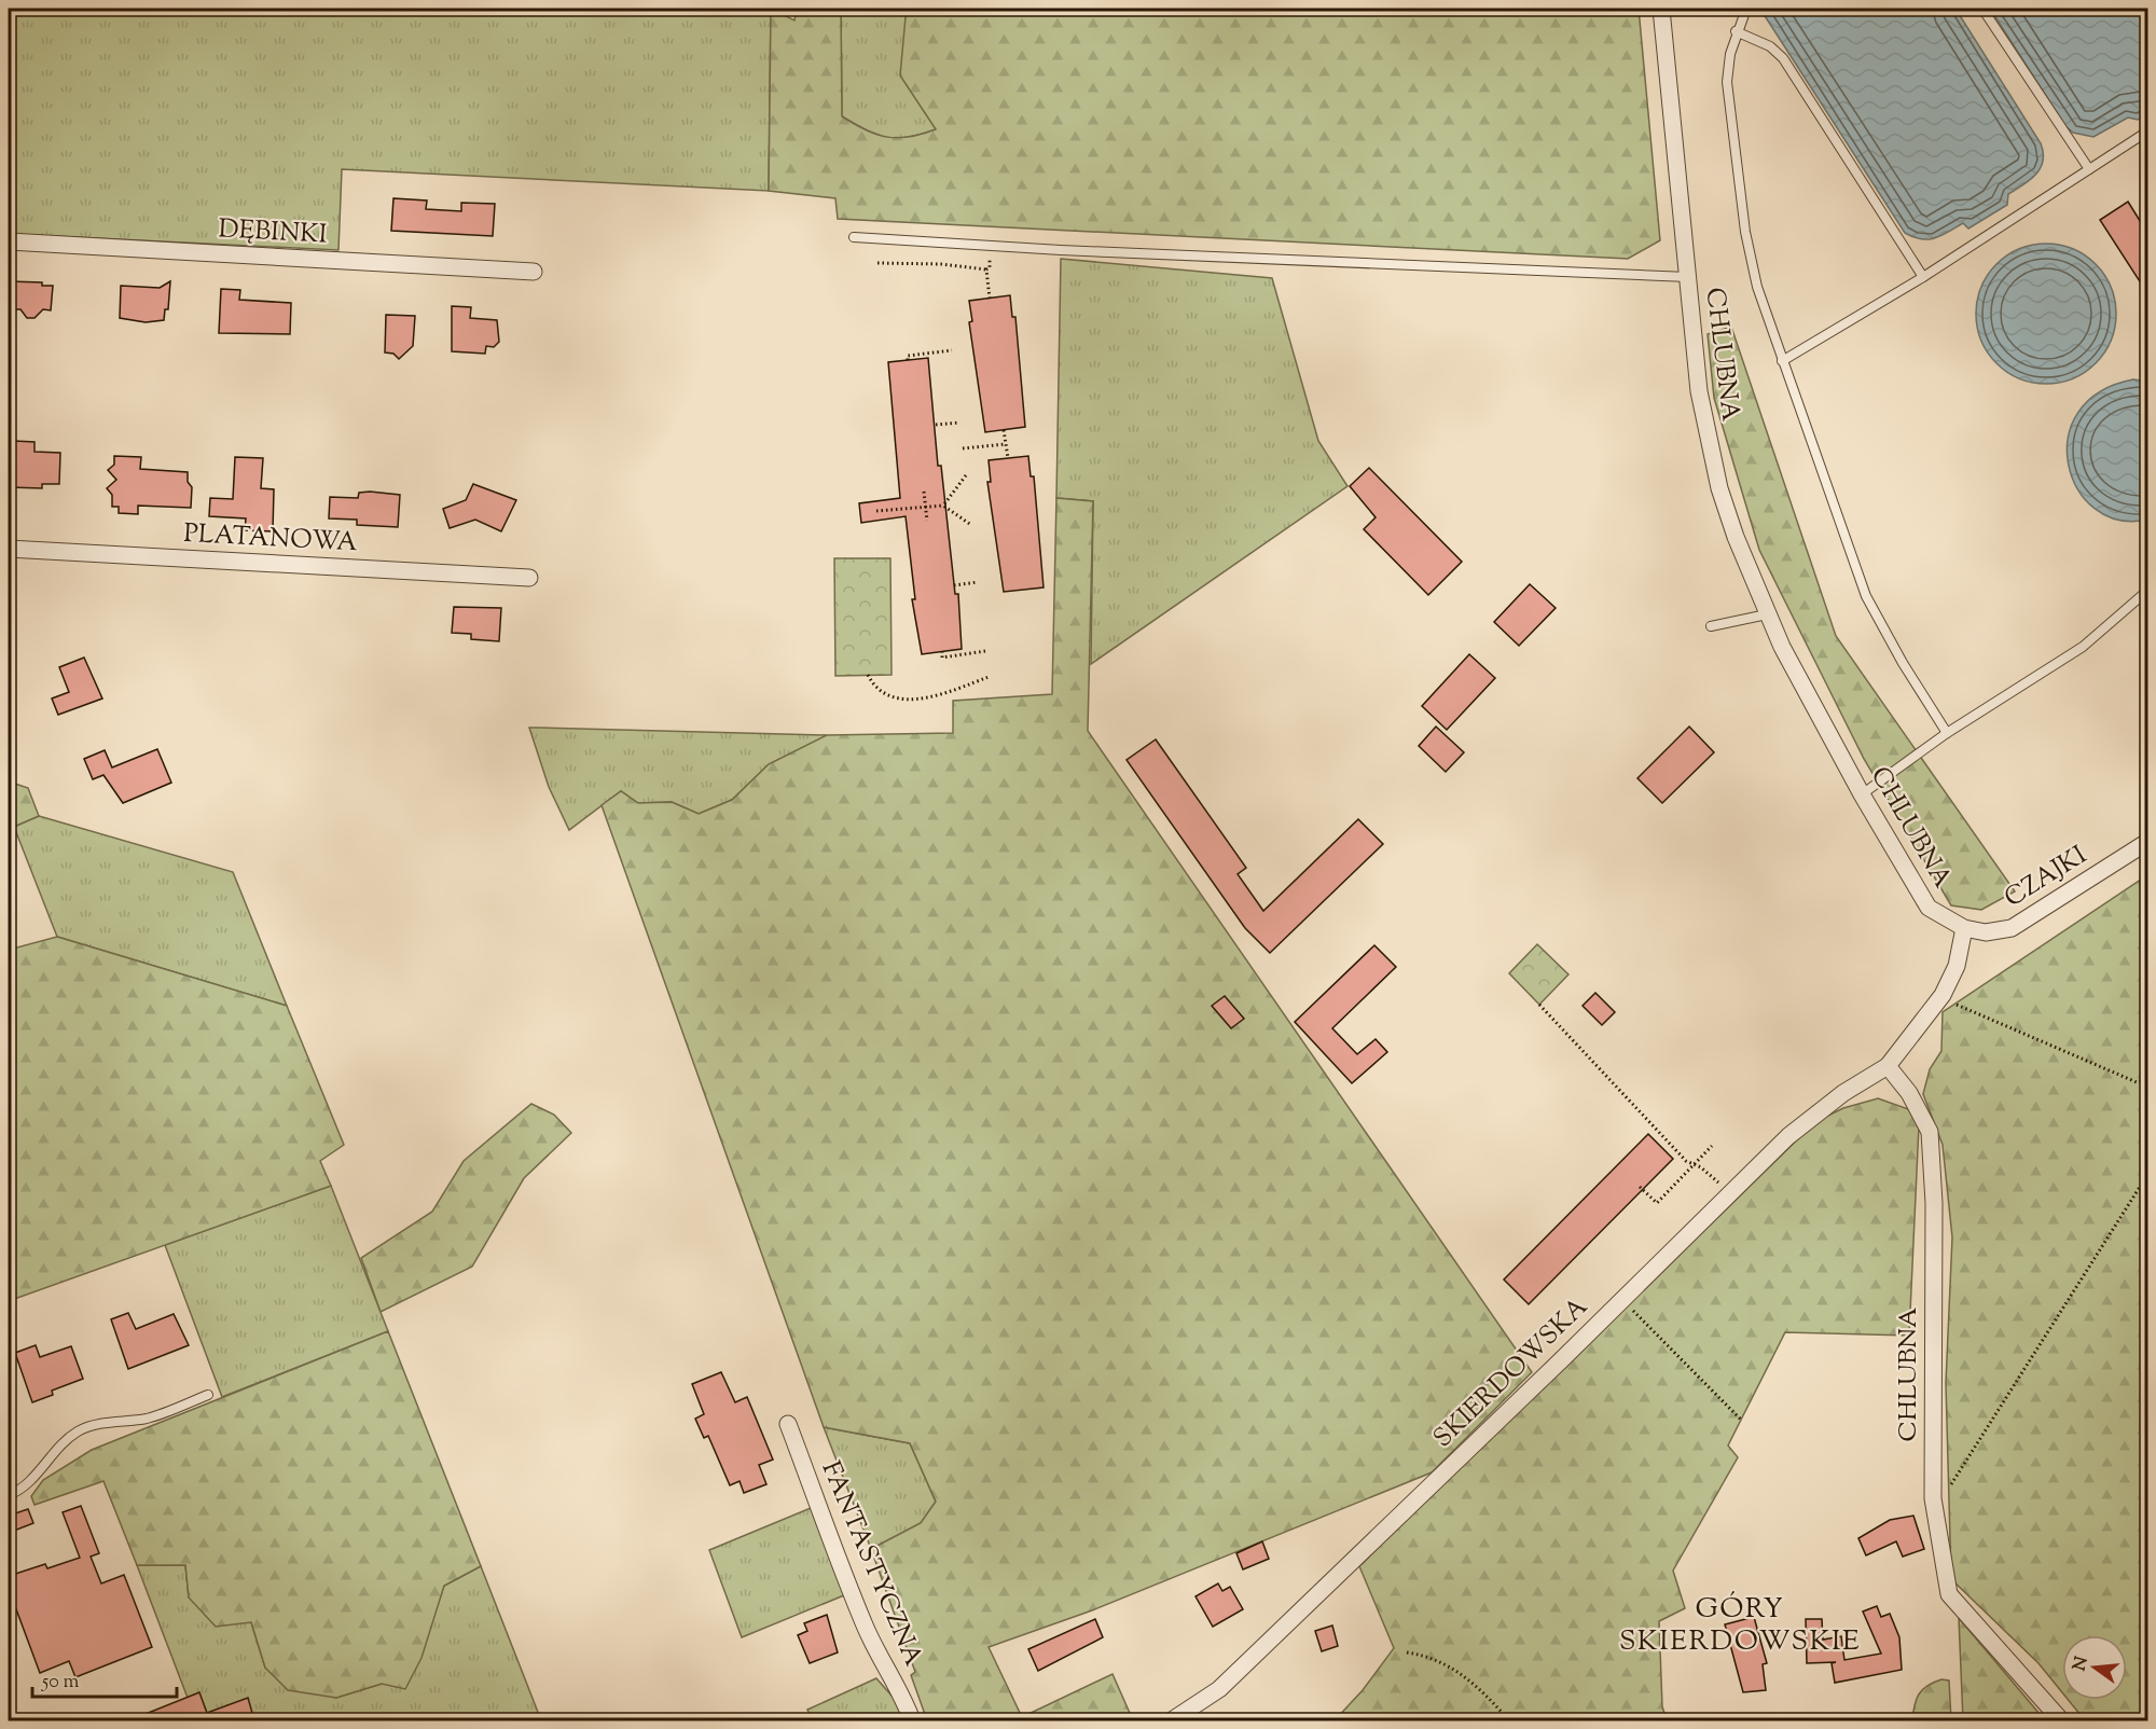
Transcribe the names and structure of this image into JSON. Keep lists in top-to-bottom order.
{
  "streets": {
    "street": [
      "DĘBINKI",
      "CHLUBNA",
      "PLATANOWA",
      "CZAJKI",
      "SKIERDOWSKA",
      "FANTASTYCZNA"
    ]
  },
  "crossings": [
    ["CHLUBNA", "CZAJKI"],
    ["CHLUBNA", "SKIERDOWSKA"]
  ],
  "districts": ["GÓRY SKIERDOWSKIE"],
  "scale_bar": "50 m",
  "north": "left"
}
